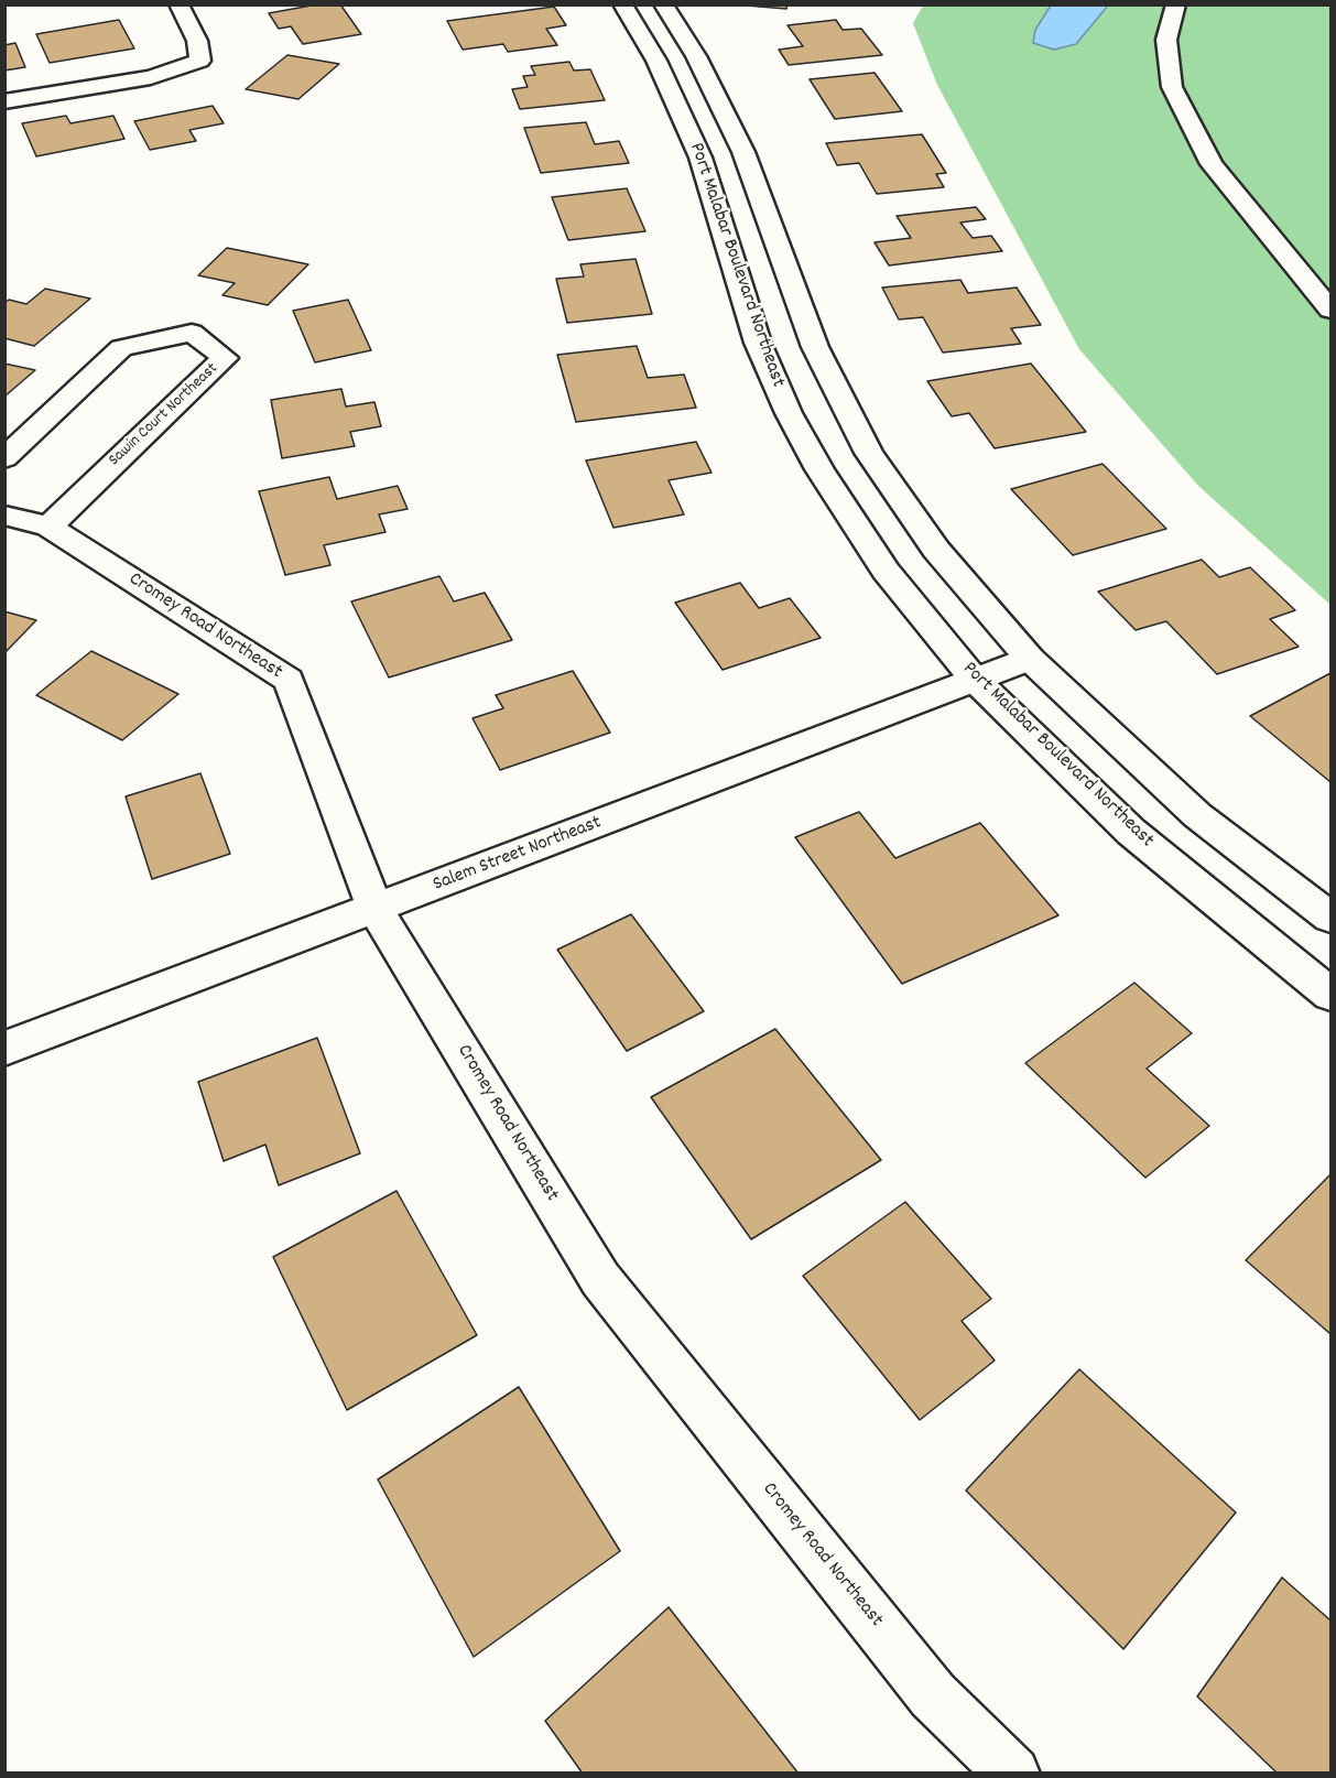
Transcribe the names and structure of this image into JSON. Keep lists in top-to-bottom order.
{
  "streets": {
    "street": [
      "Port Malabar Boulevard Northeast",
      "Sawin Court Northeast",
      "Cromey Road Northeast",
      "Salem Street Northeast"
    ]
  },
  "crossings": [
    ["Port Malabar Boulevard Northeast", "Salem Street Northeast"],
    ["Sawin Court Northeast", "Cromey Road Northeast"],
    ["Cromey Road Northeast", "Salem Street Northeast"]
  ]
}
